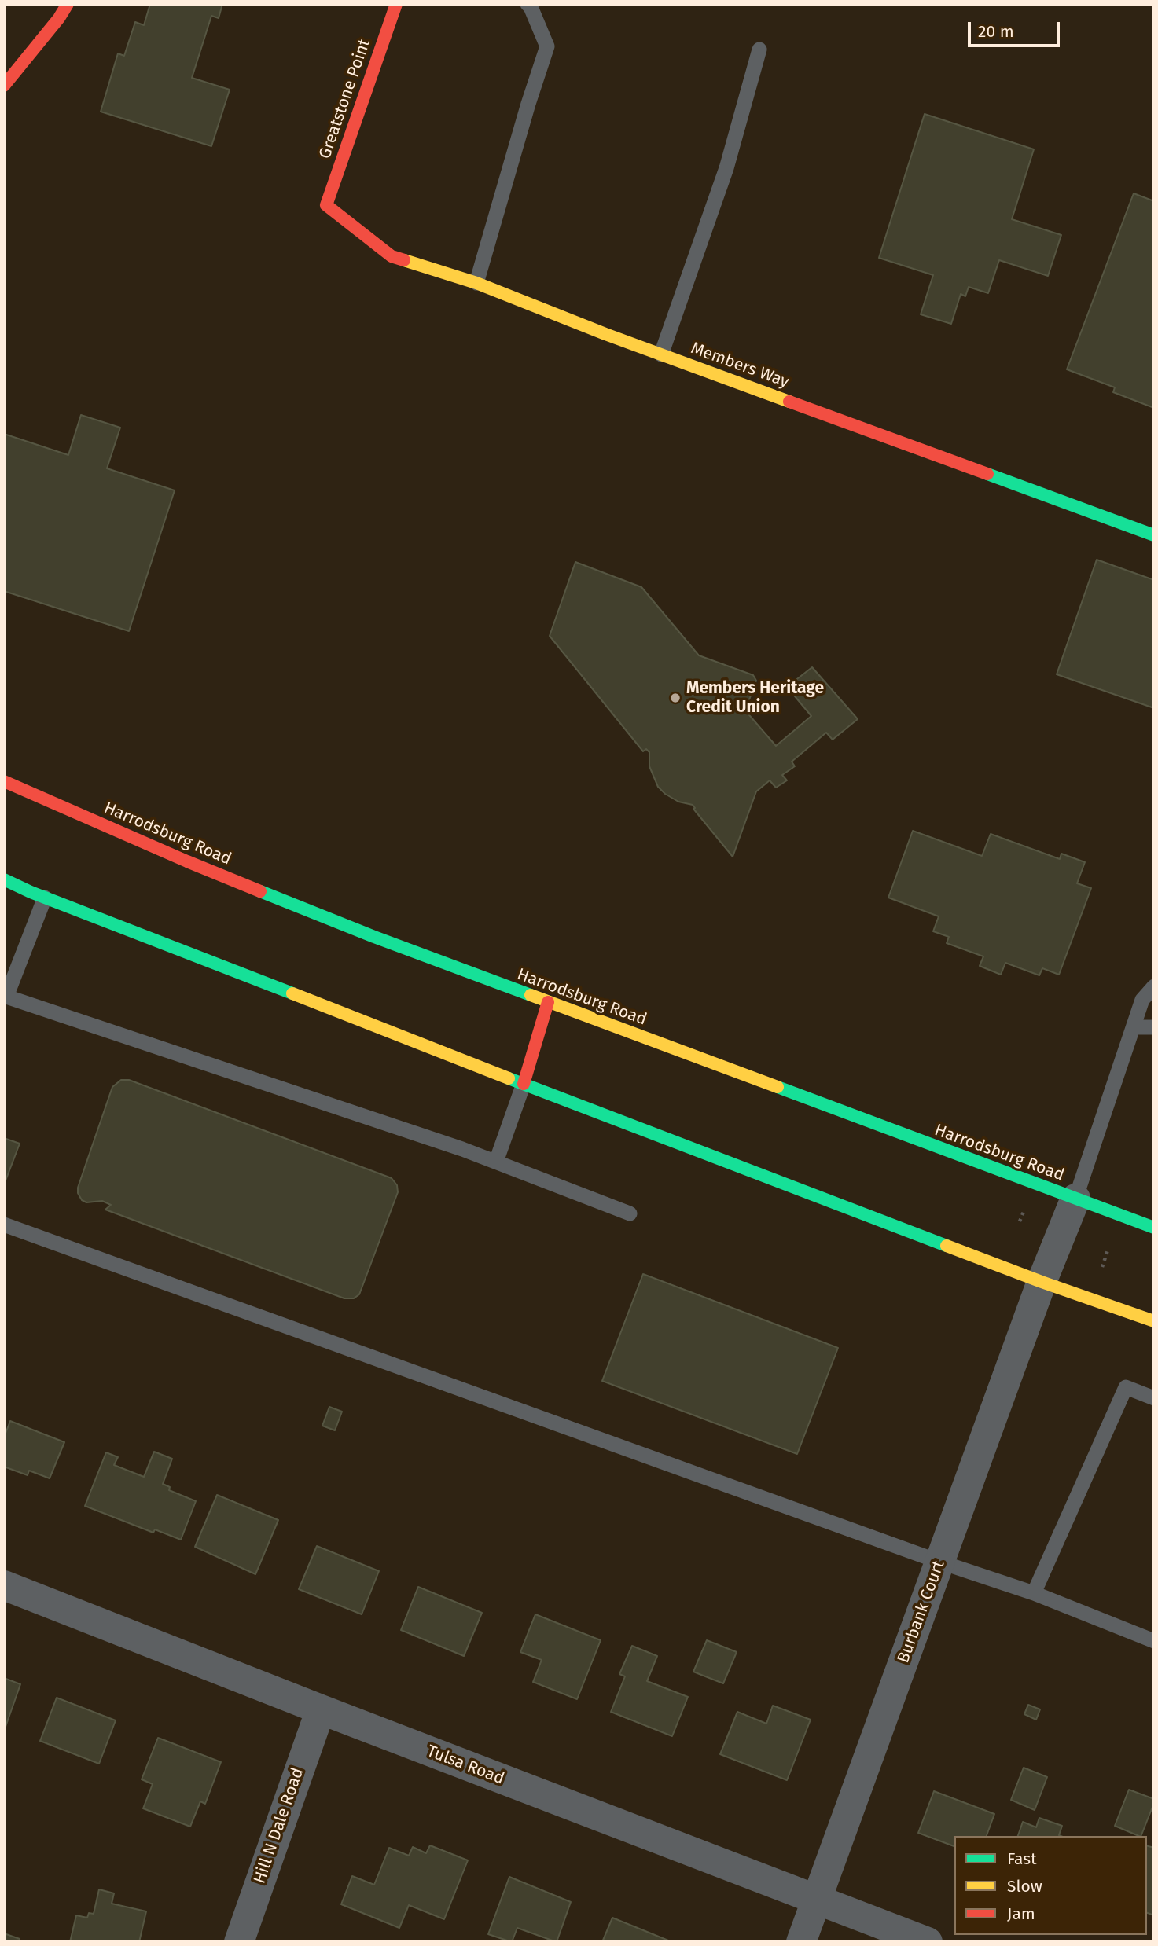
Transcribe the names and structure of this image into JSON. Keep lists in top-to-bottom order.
{
  "streets": {
    "main road": ["Greatstone Point", "Members Way", "Harrodsburg Road"],
    "street": ["Burbank Court", "Tulsa Road", "Hill N Dale Road"]
  },
  "crossings": [
    ["Greatstone Point", "Members Way"],
    ["Harrodsburg Road", "Burbank Court"],
    ["Burbank Court", "Tulsa Road"],
    ["Tulsa Road", "Hill N Dale Road"]
  ],
  "places": ["Members Heritage Credit Union"],
  "legend": ["Fast", "Slow", "Jam"],
  "scale_bar": "20 m"
}
